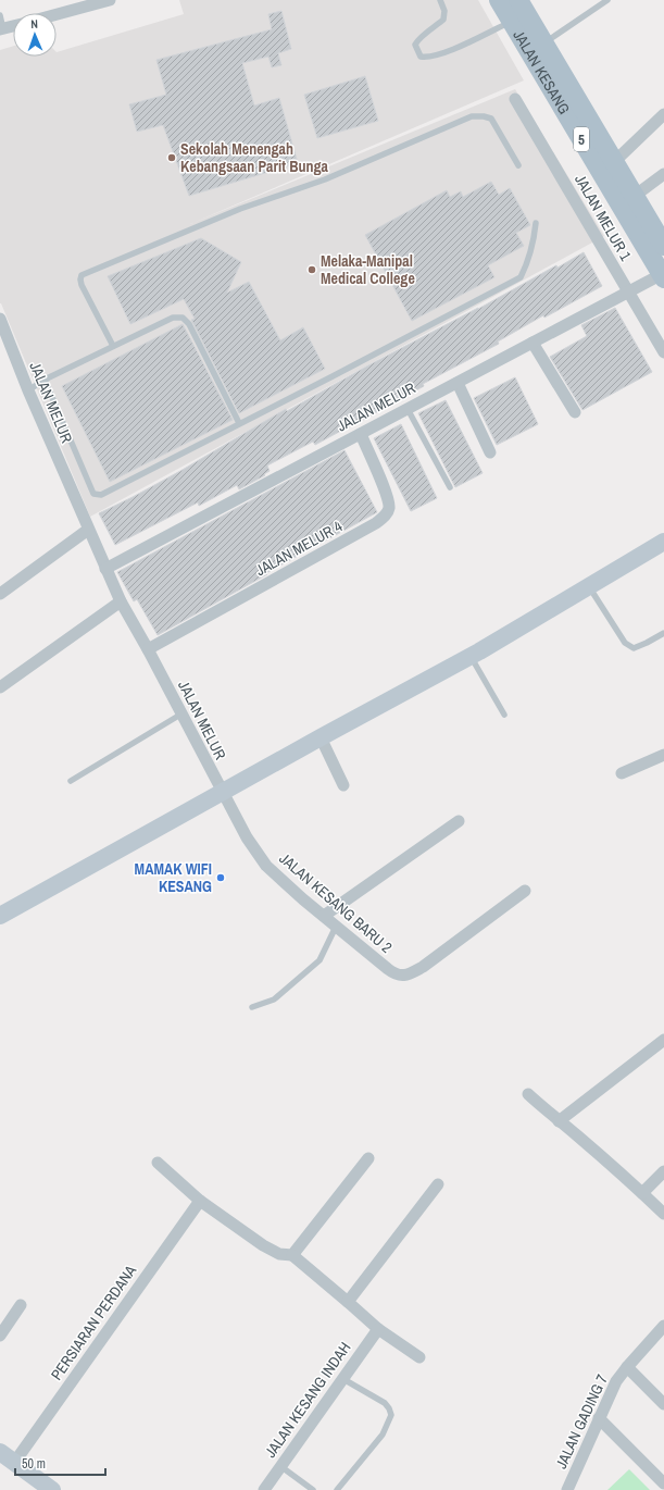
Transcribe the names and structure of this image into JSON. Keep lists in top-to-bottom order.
{
  "streets": {
    "main road": ["JALAN KESANG", "5"],
    "street": [
      "JALAN MELUR 1",
      "JALAN MELUR",
      "JALAN MELUR 4",
      "JALAN KESANG BARU 2",
      "PERSIARAN PERDANA",
      "JALAN KESANG INDAH",
      "JALAN GADING 7"
    ]
  },
  "crossings": [
    ["JALAN KESANG", "JALAN MELUR"],
    ["JALAN MELUR 1", "JALAN MELUR"],
    ["JALAN MELUR", "JALAN MELUR 4"],
    ["JALAN MELUR", "JALAN KESANG BARU 2"]
  ],
  "places": ["Sekolah Menengah Kebangsaan Parit Bunga", "Melaka-Manipal Medical College", "MAMAK WIFI KESANG"],
  "scale_bar": "50 m",
  "north": "top"
}
